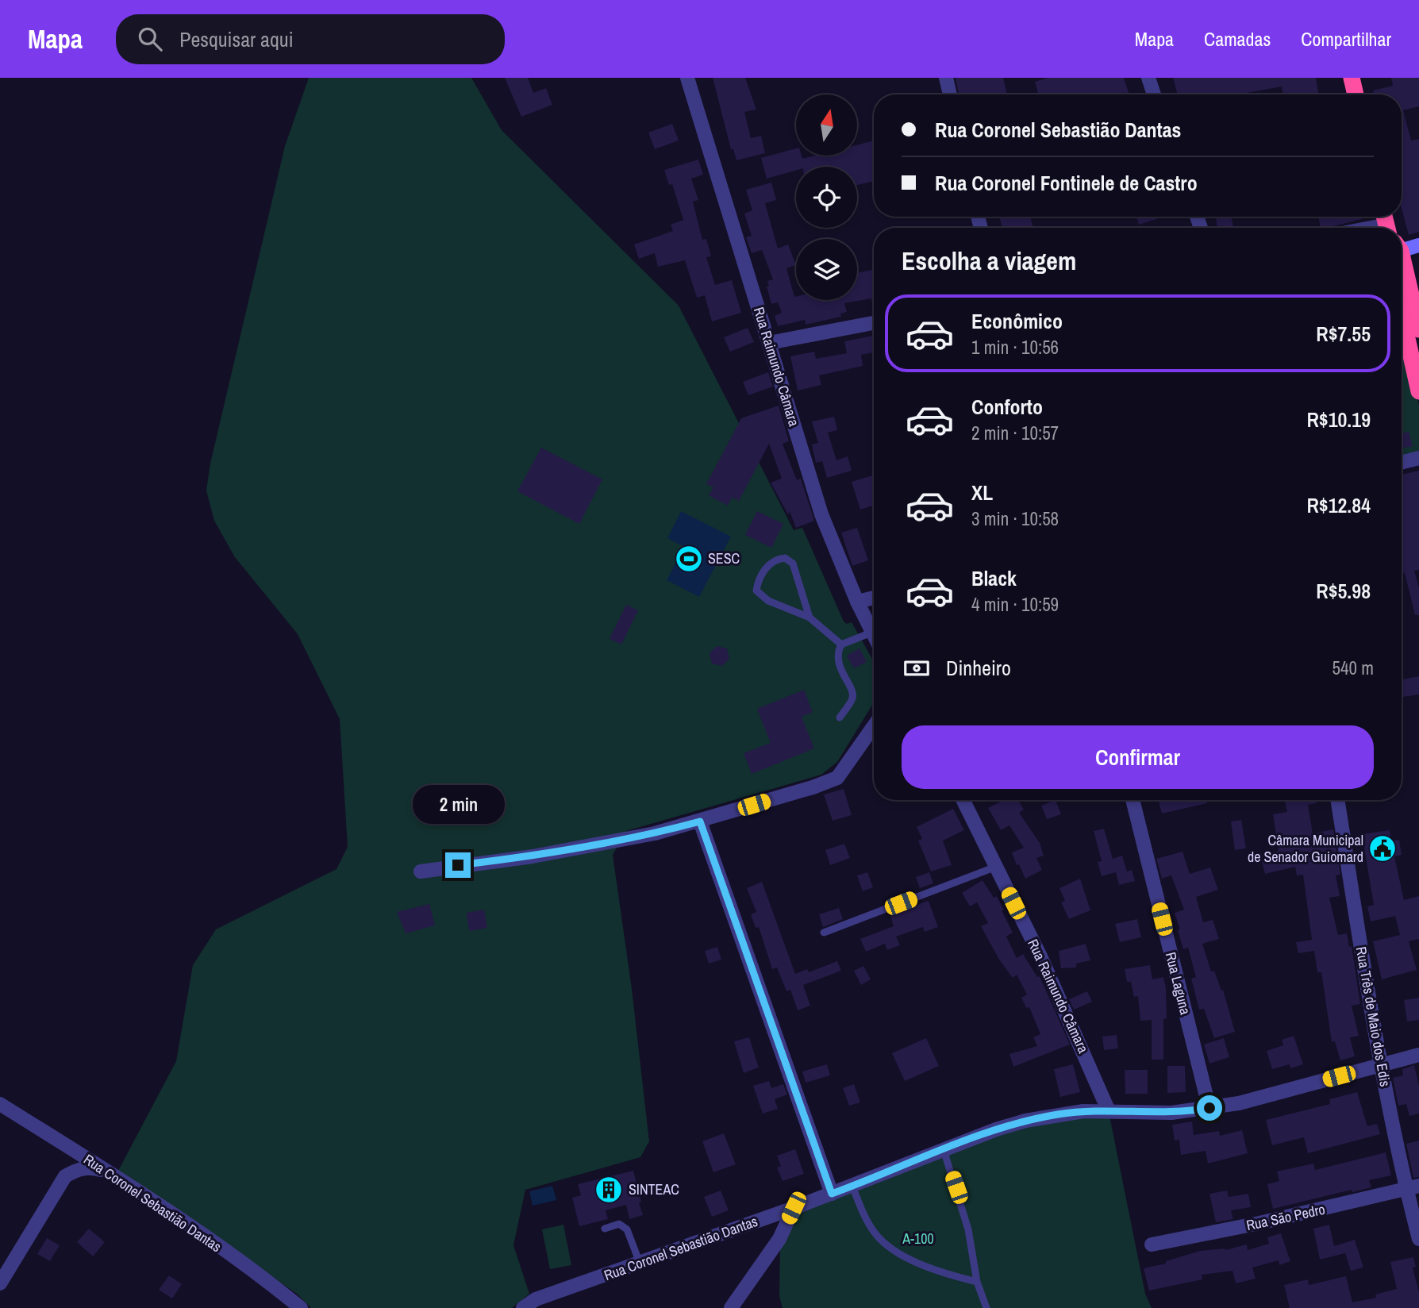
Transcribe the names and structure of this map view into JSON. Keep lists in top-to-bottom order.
{
  "streets": {
    "street": [
      "Rua Raimundo Câmara",
      "Rua Laguna",
      "Rua Três de Maio dos Edis",
      "Rua Coronel Sebastião Dantas",
      "Rua São Pedro"
    ]
  },
  "crossings": [
    ["Rua Raimundo Câmara", "Rua Coronel Sebastião Dantas"],
    ["Rua Laguna", "Rua Coronel Sebastião Dantas"],
    ["Rua Três de Maio dos Edis", "Rua Coronel Sebastião Dantas"],
    ["Rua Três de Maio dos Edis", "Rua São Pedro"]
  ],
  "parks": ["A-100"],
  "places": {
    "sports": ["SESC"],
    "public building": ["Câmara Municipal de Senador Guiomard"],
    "building": ["SINTEAC"]
  },
  "north": "top",
  "page": {
    "header": "Mapa",
    "search": "Pesquisar aqui",
    "nav": ["Mapa", "Camadas", "Compartilhar"],
    "banner": ["Rua Coronel Sebastião Dantas", "Rua Coronel Fontinele de Castro"],
    "heading": "Escolha a viagem",
    "list": [
      {
        "name": "Econômico",
        "note": "1 min · 10:56",
        "value": "R$7.55"
      },
      {
        "name": "Conforto",
        "note": "2 min · 10:57",
        "value": "R$10.19"
      },
      {
        "name": "XL",
        "note": "3 min · 10:58",
        "value": "R$12.84"
      },
      {
        "name": "Black",
        "note": "4 min · 10:59",
        "value": "R$5.98"
      }
    ],
    "pay": ["Dinheiro", "540 m"],
    "buttons": "Confirmar",
    "bubble": "2 min"
  }
}
